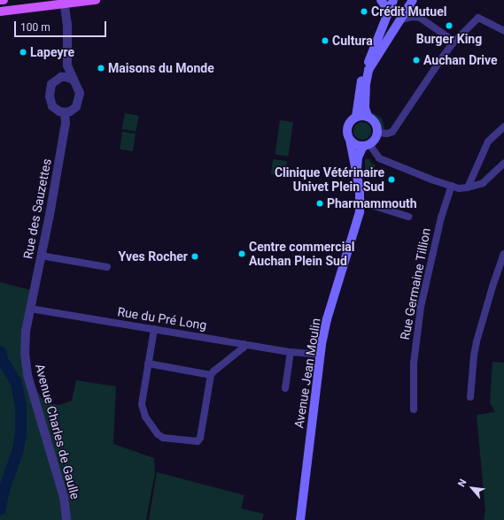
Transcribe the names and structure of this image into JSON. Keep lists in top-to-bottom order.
{
  "streets": {
    "main road": ["Avenue Jean Moulin"],
    "street": [
      "Rue des Sauzettes",
      "Rue Germaine Tillion",
      "Rue du Pré Long",
      "Avenue Charles de Gaulle"
    ]
  },
  "crossings": [
    ["Rue des Sauzettes", "Rue du Pré Long"],
    ["Rue des Sauzettes", "Avenue Charles de Gaulle"],
    ["Rue du Pré Long", "Avenue Jean Moulin"],
    ["Rue du Pré Long", "Avenue Charles de Gaulle"]
  ],
  "places": [
    "Crédit Mutuel",
    "Burger King",
    "Cultura",
    "Lapeyre",
    "Auchan Drive",
    "Maisons du Monde",
    "Clinique Vétérinaire Univet Plein Sud",
    "Pharmammouth",
    "Centre commercial Auchan Plein Sud",
    "Yves Rocher"
  ],
  "scale_bar": "100 m",
  "north": "top left"
}
